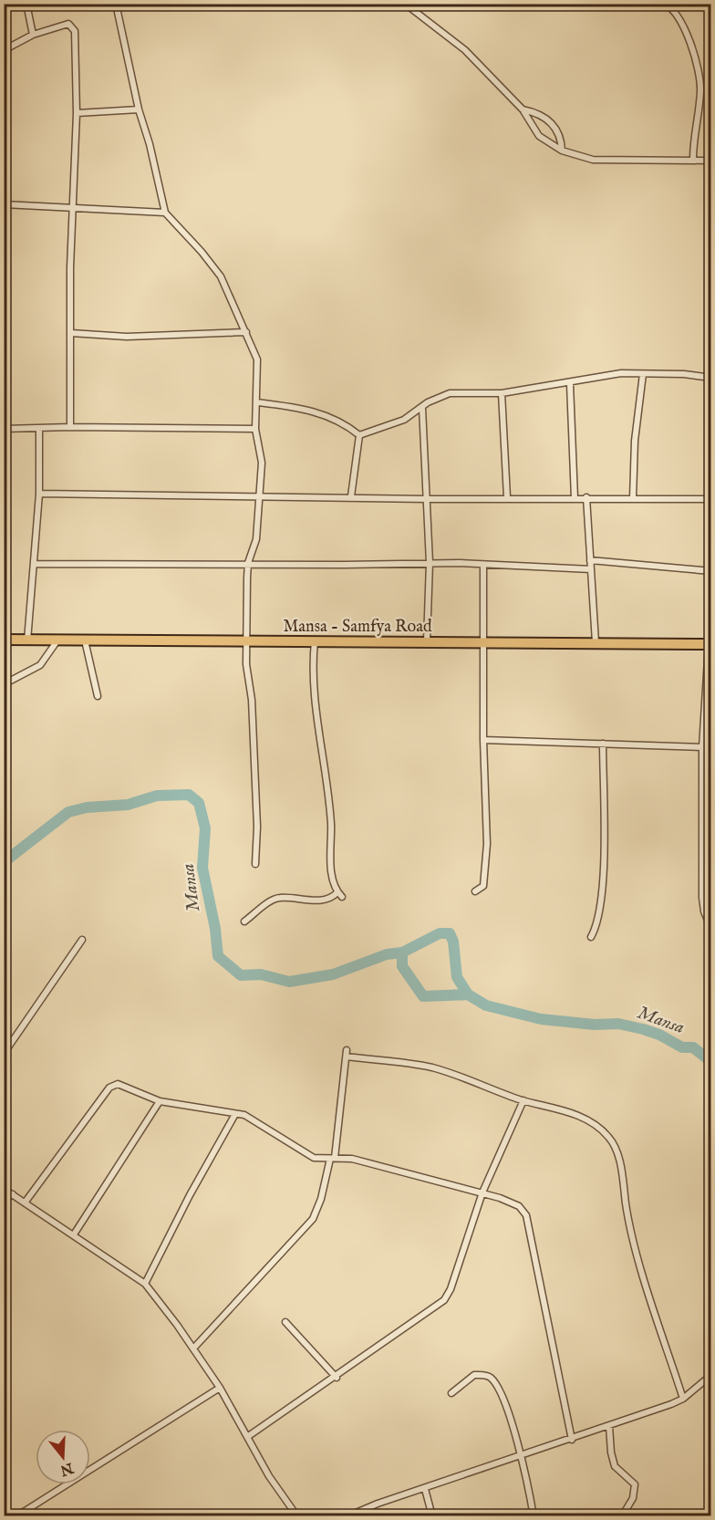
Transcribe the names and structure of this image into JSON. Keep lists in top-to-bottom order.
{
  "streets": {
    "main road": ["Mansa - Samfya Road"]
  },
  "water": ["Mansa"],
  "north": "bottom"
}
